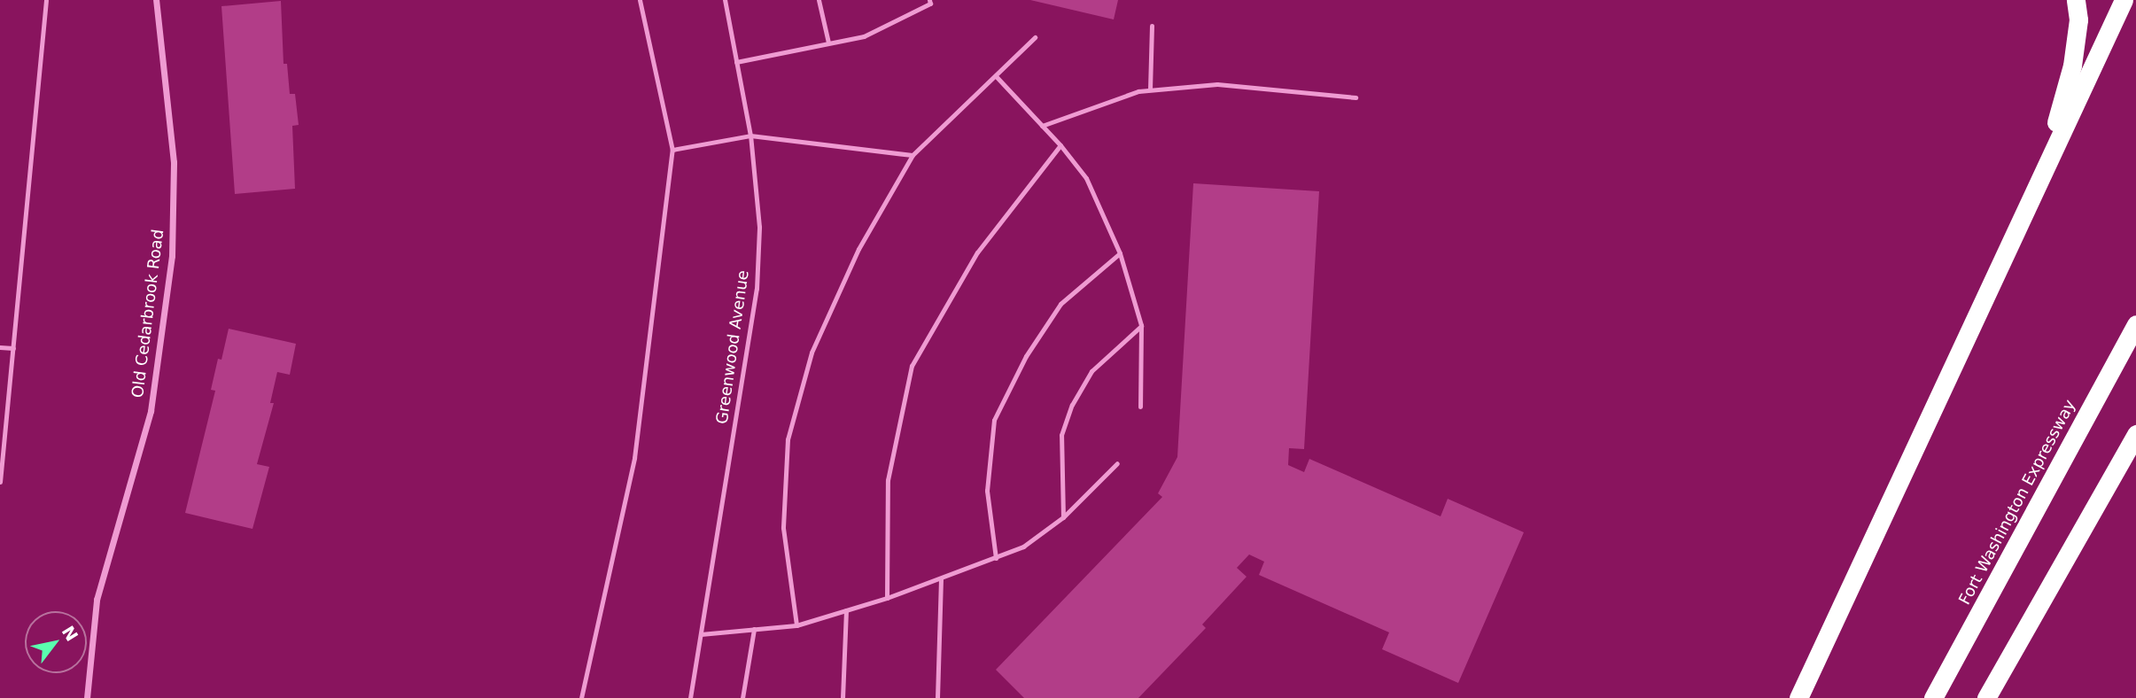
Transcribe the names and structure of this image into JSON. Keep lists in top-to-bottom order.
{
  "streets": {
    "highway": ["Fort Washington Expressway"],
    "street": ["Old Cedarbrook Road"],
    "lane": ["Greenwood Avenue"]
  },
  "north": "top right"
}
